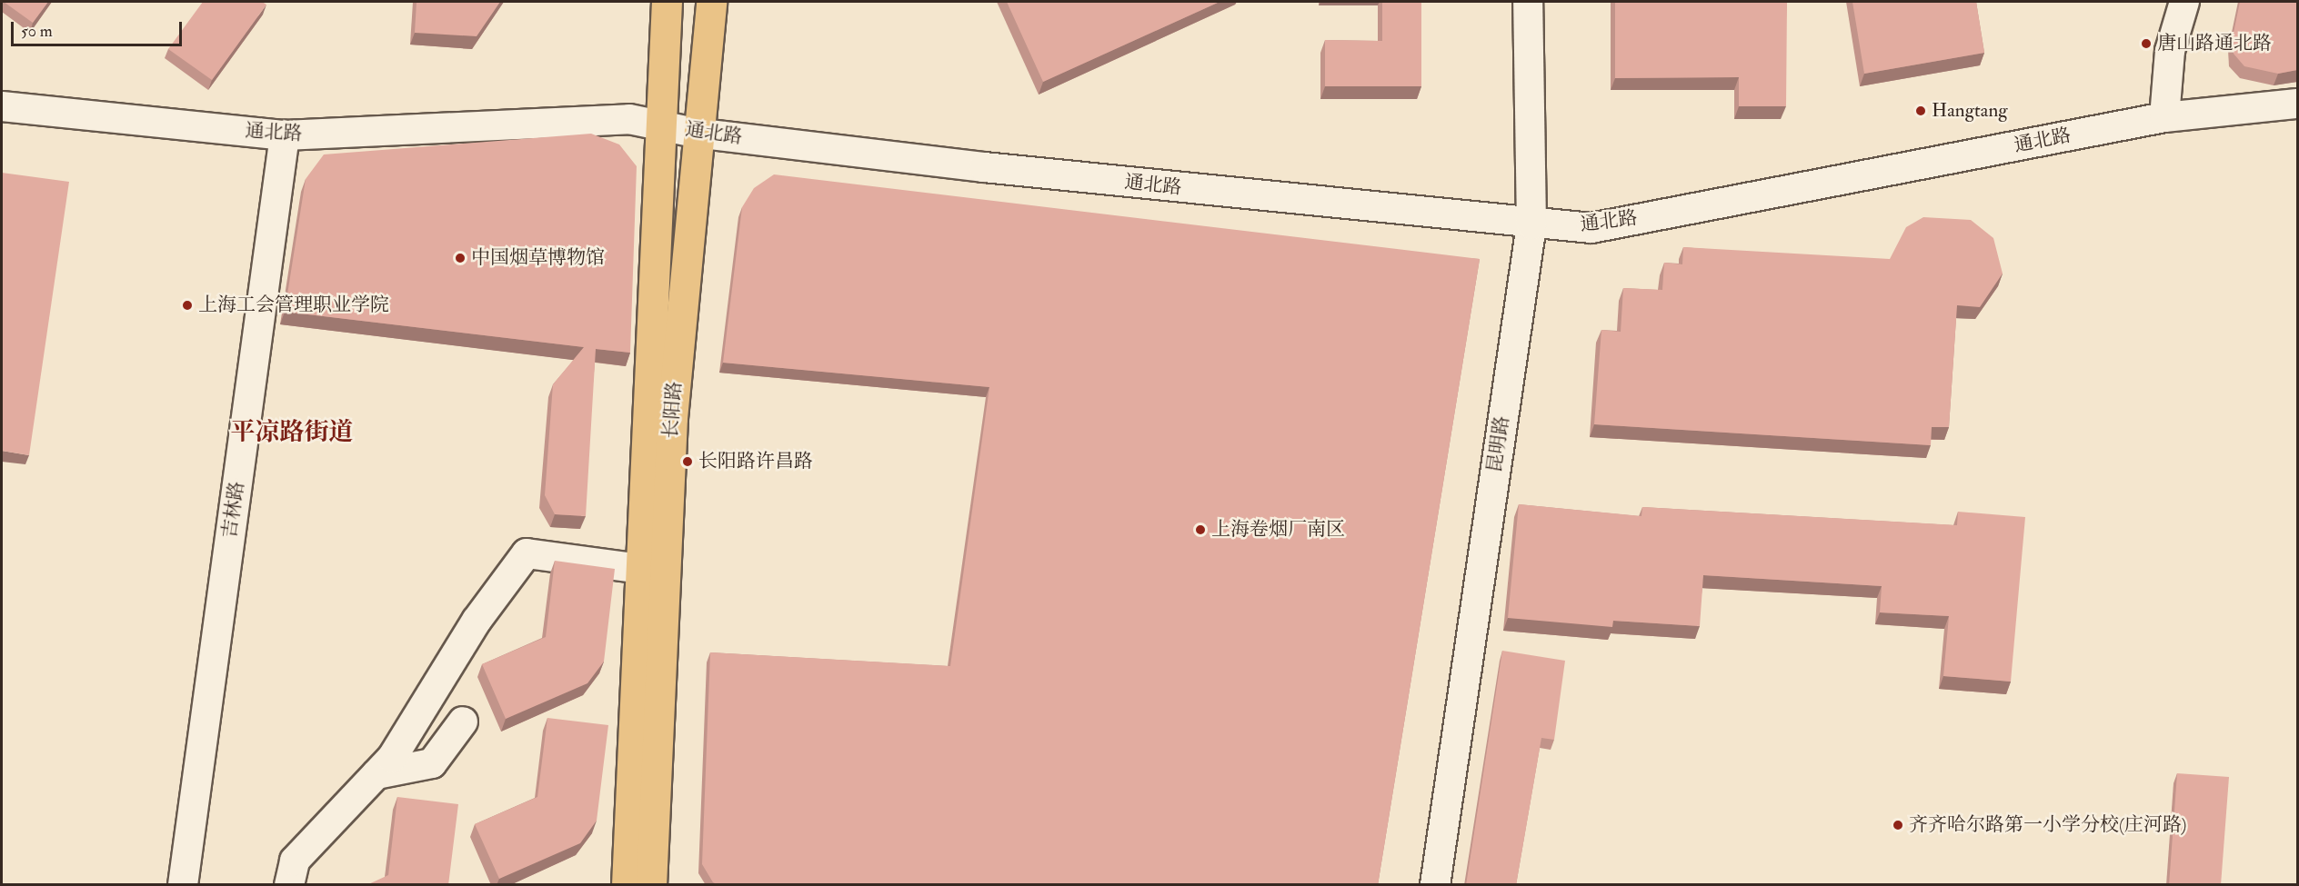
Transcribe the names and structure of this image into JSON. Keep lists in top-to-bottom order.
{
  "streets": {
    "main road": ["长阳路"],
    "street": ["通北路", "昆明路", "吉林路"]
  },
  "crossings": [
    ["通北路", "长阳路"],
    ["通北路", "昆明路"],
    ["通北路", "吉林路"]
  ],
  "districts": ["平凉路街道"],
  "places": [
    "唐山路通北路",
    "Hangtang",
    "中国烟草博物馆",
    "上海工会管理职业学院",
    "长阳路许昌路",
    "上海卷烟厂南区",
    "齐齐哈尔路第一小学分校(庄河路)"
  ],
  "scale_bar": "50 m"
}
